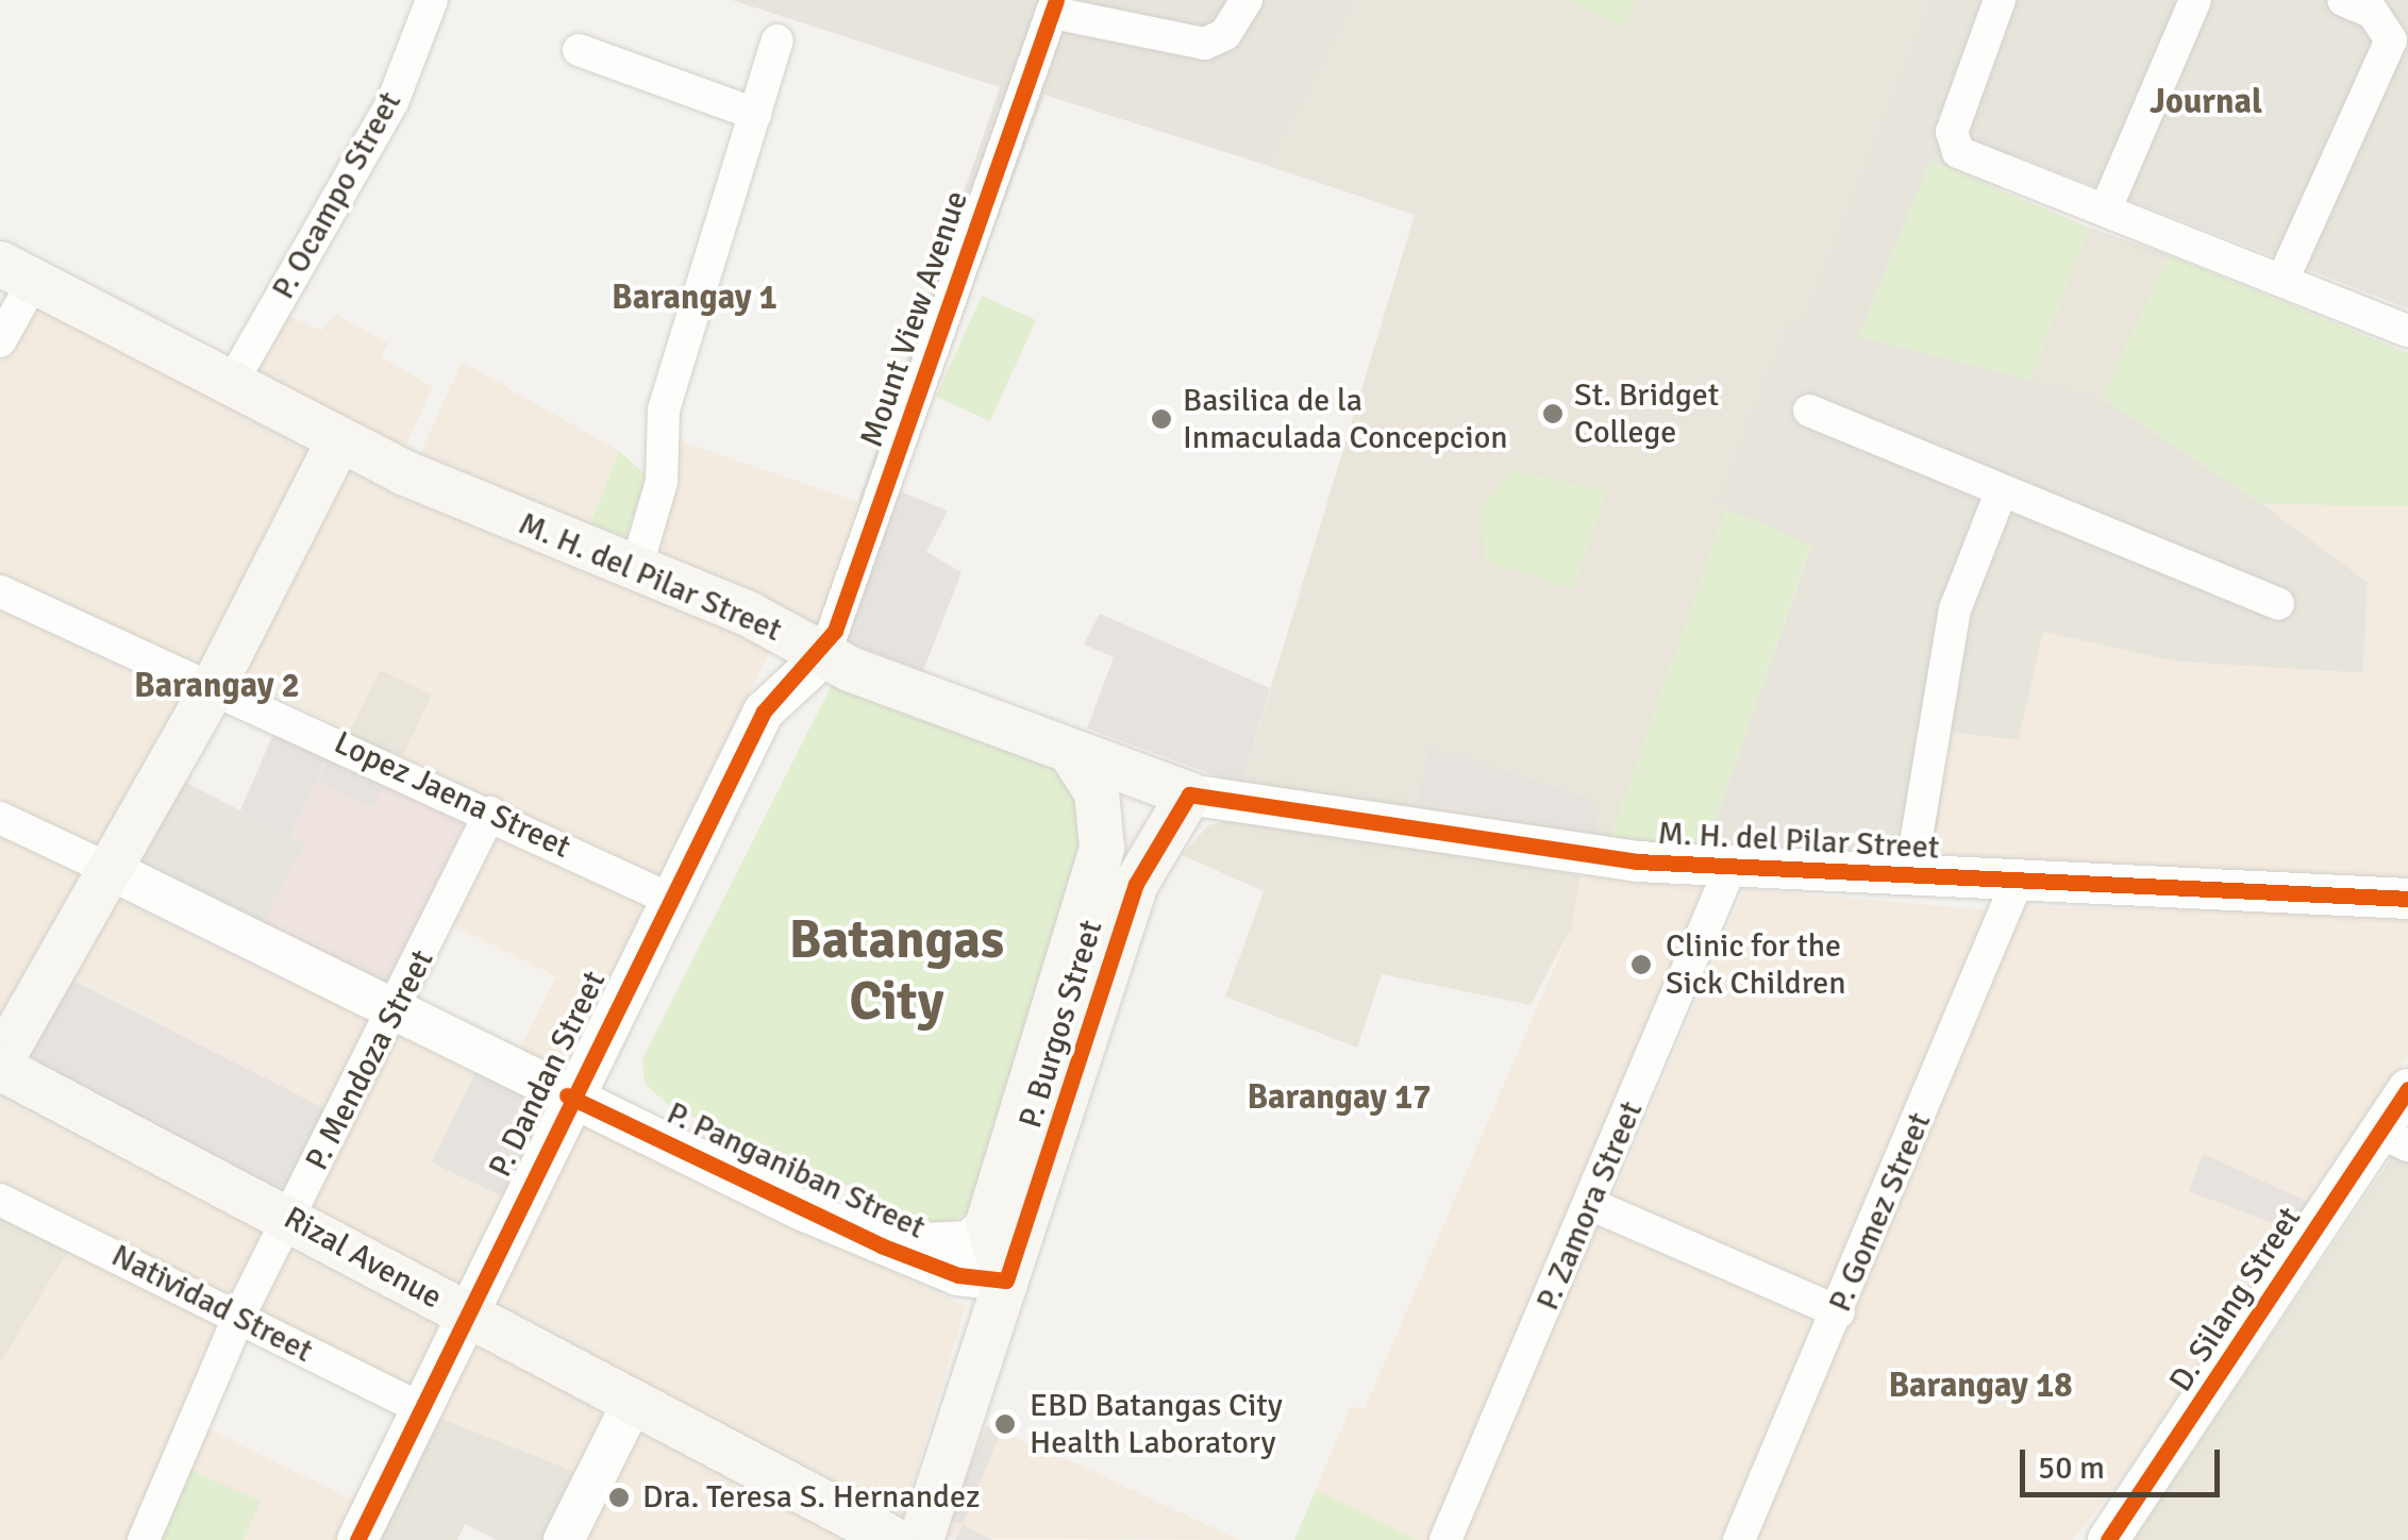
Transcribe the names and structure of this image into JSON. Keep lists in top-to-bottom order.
{
  "streets": {
    "main road": ["M. H. del Pilar Street", "P. Burgos Street", "Rizal Avenue"],
    "street": [
      "P. Ocampo Street",
      "Mount View Avenue",
      "Lopez Jaena Street",
      "P. Mendoza Street",
      "P. Dandan Street",
      "P. Panganiban Street",
      "P. Zamora Street",
      "P. Gomez Street",
      "D. Silang Street",
      "Natividad Street"
    ]
  },
  "crossings": [
    ["P. Ocampo Street", "M. H. del Pilar Street"],
    ["Mount View Avenue", "M. H. del Pilar Street"],
    ["Mount View Avenue", "P. Dandan Street"],
    ["M. H. del Pilar Street", "P. Burgos Street"],
    ["M. H. del Pilar Street", "P. Dandan Street"],
    ["M. H. del Pilar Street", "P. Zamora Street"],
    ["M. H. del Pilar Street", "P. Gomez Street"],
    ["Lopez Jaena Street", "P. Mendoza Street"],
    ["Lopez Jaena Street", "P. Dandan Street"],
    ["P. Burgos Street", "P. Panganiban Street"],
    ["P. Mendoza Street", "P. Panganiban Street"],
    ["P. Mendoza Street", "Rizal Avenue"],
    ["P. Mendoza Street", "Natividad Street"],
    ["P. Dandan Street", "P. Panganiban Street"],
    ["P. Dandan Street", "Rizal Avenue"],
    ["P. Dandan Street", "Natividad Street"]
  ],
  "districts": [
    "Journal",
    "Barangay 1",
    "Barangay 2",
    "Batangas City",
    "Barangay 17",
    "Barangay 18"
  ],
  "places": [
    "St. Bridget College",
    "Basilica de la Inmaculada Concepcion",
    "Clinic for the Sick Children",
    "EBD Batangas City Health Laboratory",
    "Dra. Teresa S. Hernandez"
  ],
  "scale_bar": "50 m"
}
